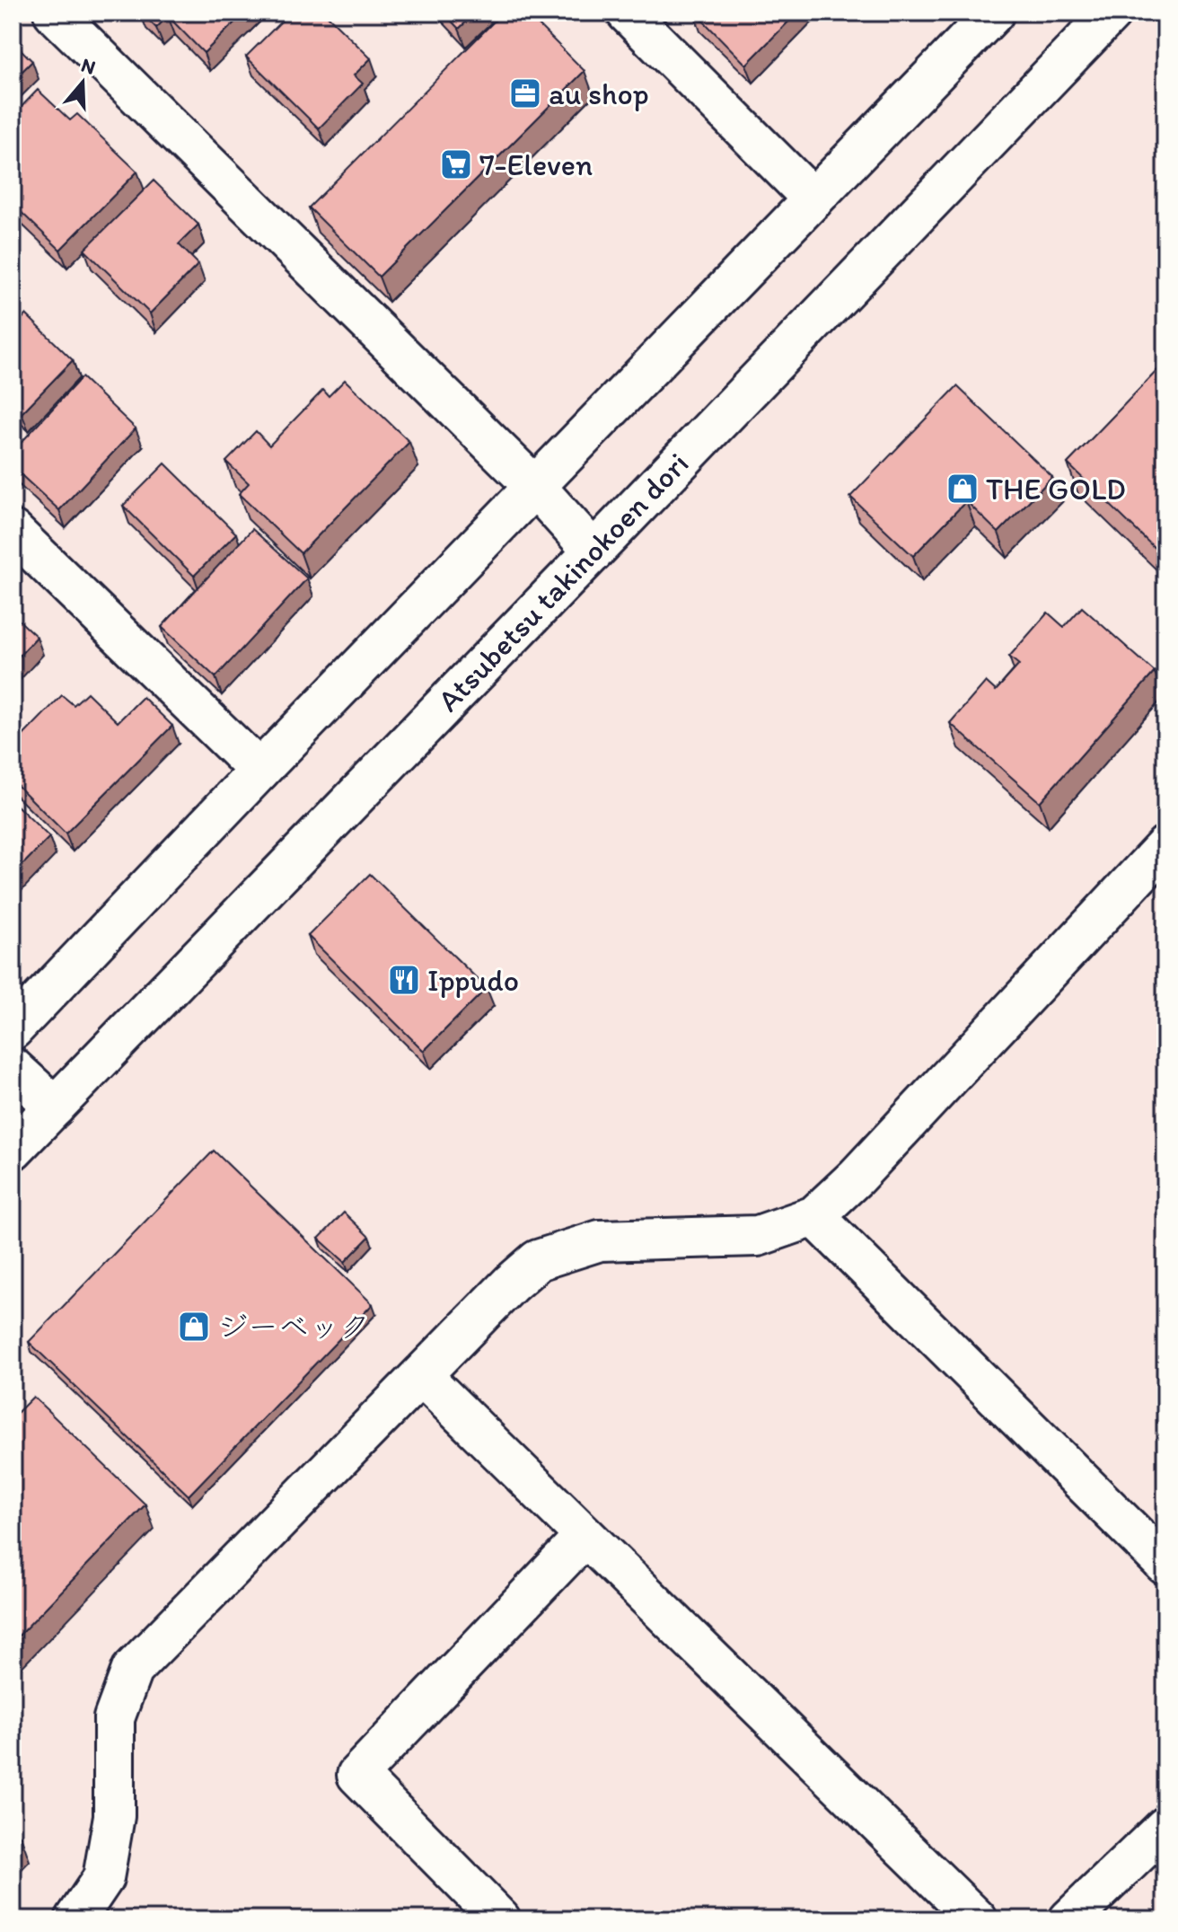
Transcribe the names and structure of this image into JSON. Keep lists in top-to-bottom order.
{
  "streets": {
    "street": ["Atsubetsu takinokoen dori"]
  },
  "places": {
    "office": ["au shop"],
    "supermarket": ["7-Eleven"],
    "shop": ["THE GOLD", "ジーベック"],
    "restaurant": ["Ippudo"]
  },
  "north": "top"
}
